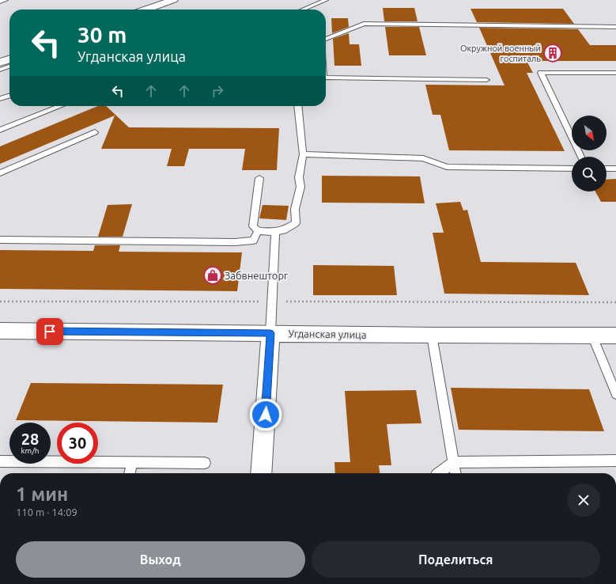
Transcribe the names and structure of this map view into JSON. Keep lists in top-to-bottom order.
{
  "streets": {
    "street": ["Угданская улица"]
  },
  "places": {
    "building": ["Окружной военный госпиталь"],
    "shop": ["Забвнешторг"]
  },
  "north": "bottom right",
  "page": {
    "turn": ["30 m", "Угданская улица"],
    "speed": "28 km/h",
    "limit": "30",
    "heading": ["1 мин", "110 m · 14:09"],
    "buttons": ["Выход", "Поделиться"]
  }
}
